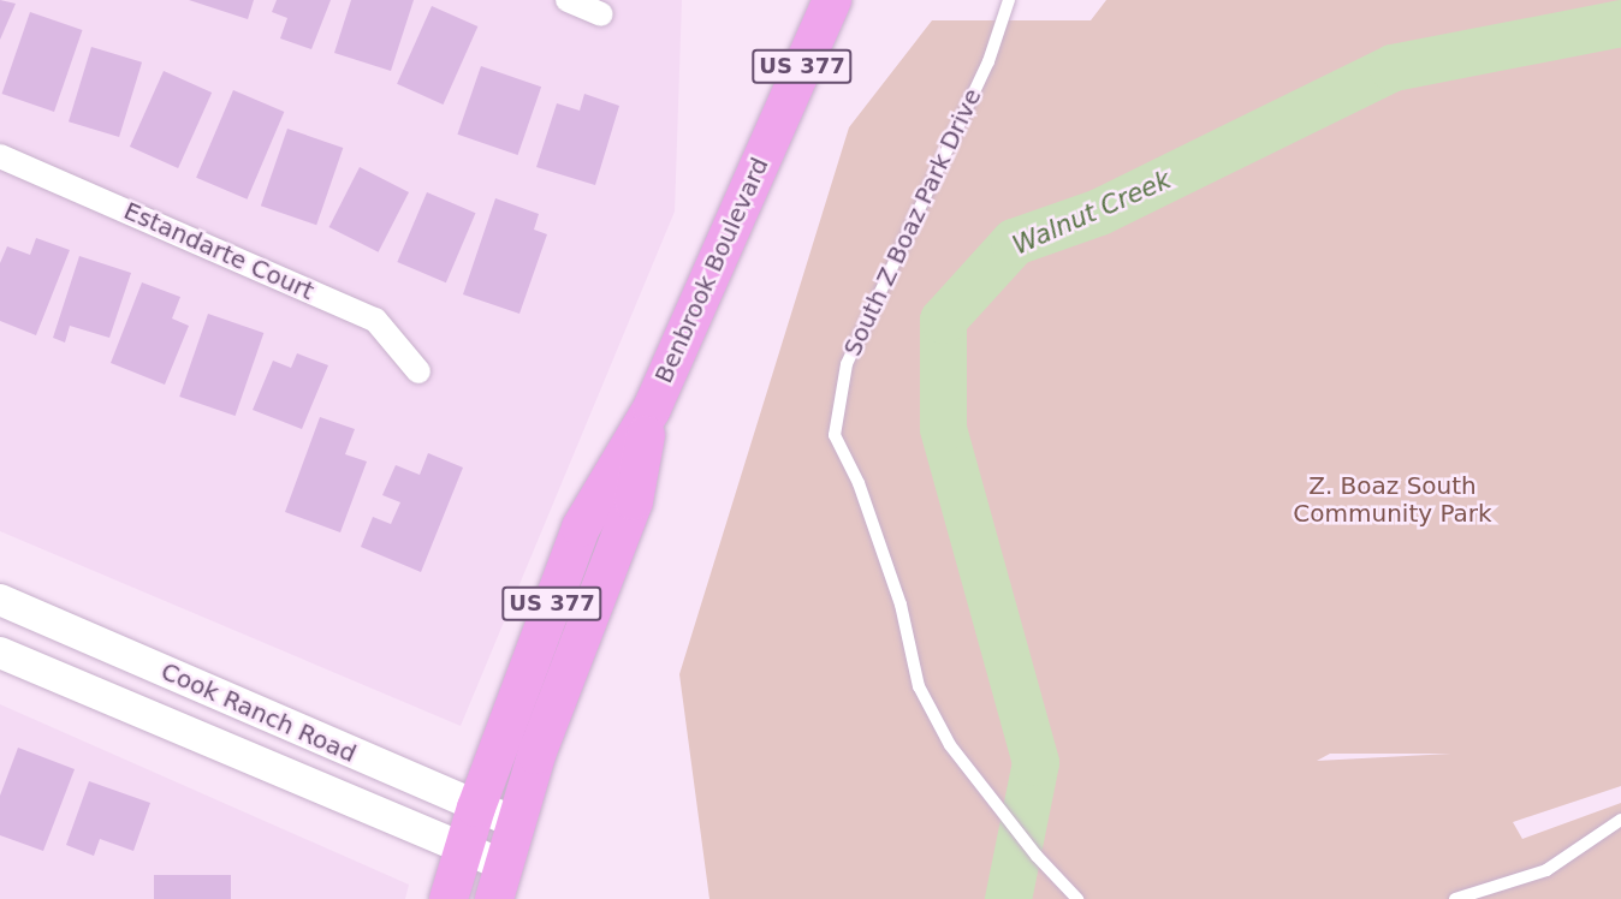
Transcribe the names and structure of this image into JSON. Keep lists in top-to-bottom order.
{
  "streets": {
    "main road": ["US 377", "Benbrook Boulevard"],
    "street": ["Estandarte Court", "Cook Ranch Road"],
    "lane": ["South Z Boaz Park Drive"]
  },
  "crossings": [
    ["Benbrook Boulevard", "Cook Ranch Road"]
  ],
  "water": ["Walnut Creek"],
  "parks": ["Z. Boaz South Community Park"]
}
